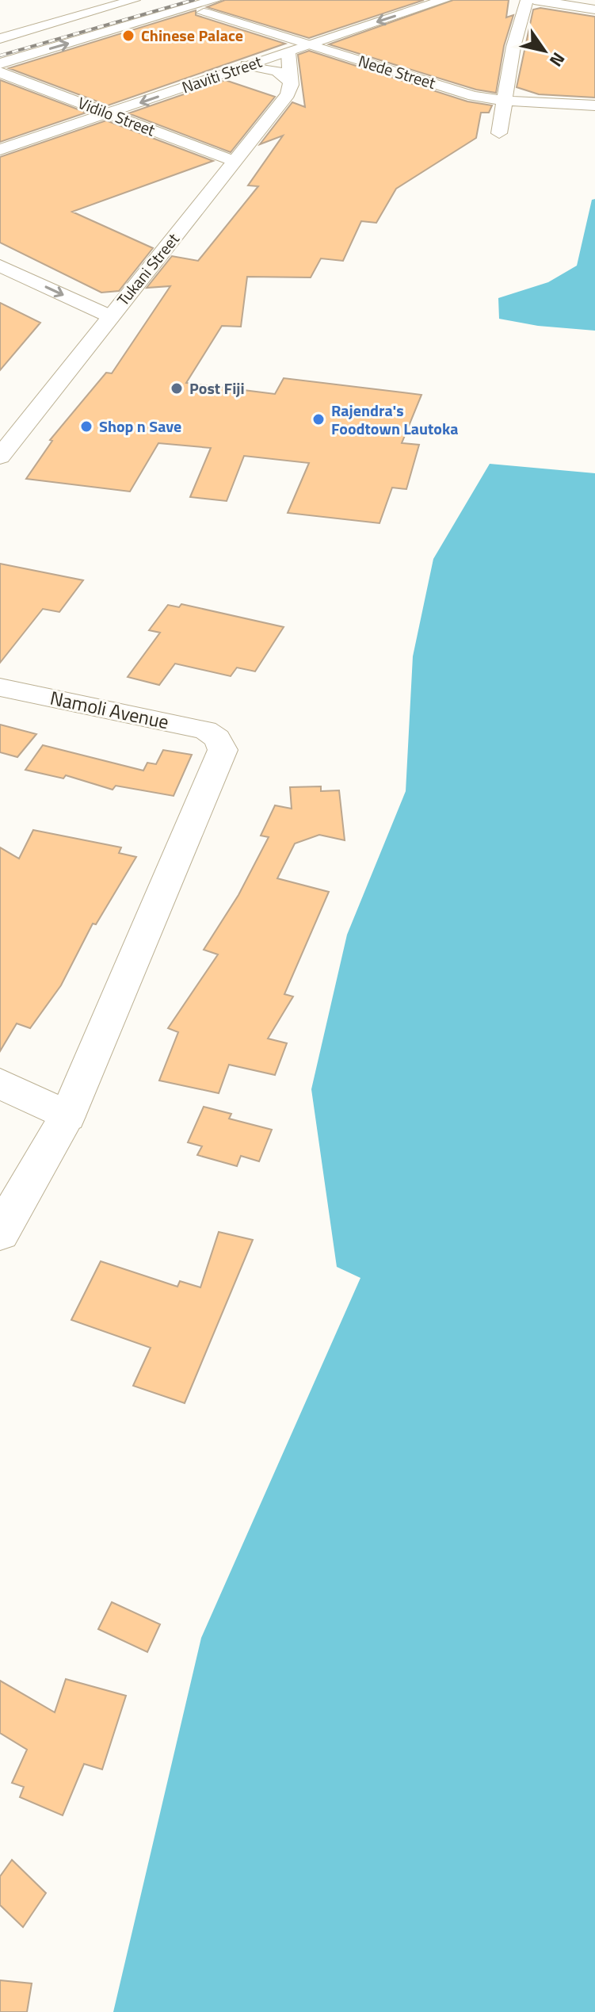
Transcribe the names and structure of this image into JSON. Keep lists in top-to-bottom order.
{
  "streets": {
    "street": [
      "Nede Street",
      "Naviti Street",
      "Vidilo Street",
      "Tukani Street",
      "Namoli Avenue"
    ]
  },
  "crossings": [
    ["Nede Street", "Naviti Street"],
    ["Naviti Street", "Vidilo Street"],
    ["Naviti Street", "Tukani Street"],
    ["Vidilo Street", "Tukani Street"]
  ],
  "places": [
    "Chinese Palace",
    "Post Fiji",
    "Rajendra's Foodtown Lautoka",
    "Shop n Save"
  ],
  "north": "bottom right"
}
